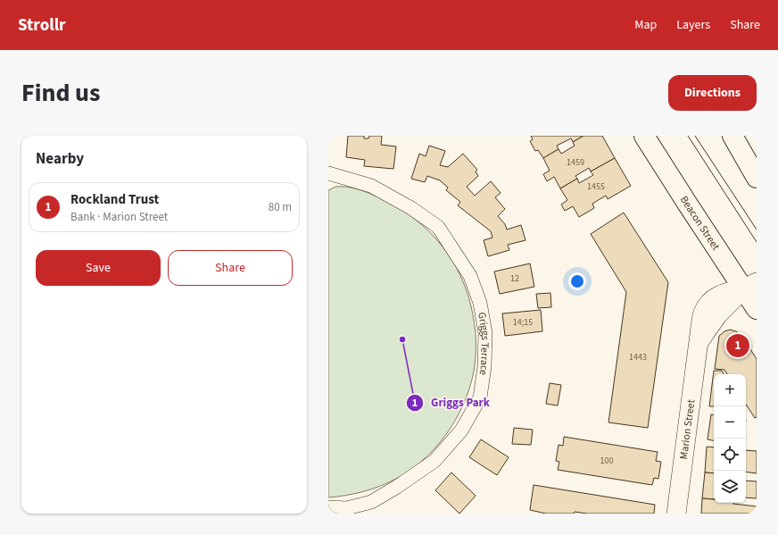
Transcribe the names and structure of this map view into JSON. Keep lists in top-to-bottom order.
{
  "streets": {
    "main road": ["Beacon Street"],
    "street": ["Griggs Terrace", "Marion Street"]
  },
  "crossings": [
    ["Beacon Street", "Marion Street"]
  ],
  "places": ["Griggs Park"],
  "house_numbers": [
    "1459",
    "1455",
    "12",
    "14;15",
    "1443",
    "100"
  ],
  "page": {
    "header": "Strollr",
    "nav": ["Map", "Layers", "Share"],
    "title": "Find us",
    "buttons": [
      "Directions",
      ["Save", "Share"]
    ],
    "heading": "Nearby",
    "list": [
      {
        "mark": "1",
        "name": "Rockland Trust",
        "note": "Bank · Marion Street",
        "value": "80 m"
      }
    ],
    "pins": "1",
    "map_buttons": ["+", "−"]
  }
}
